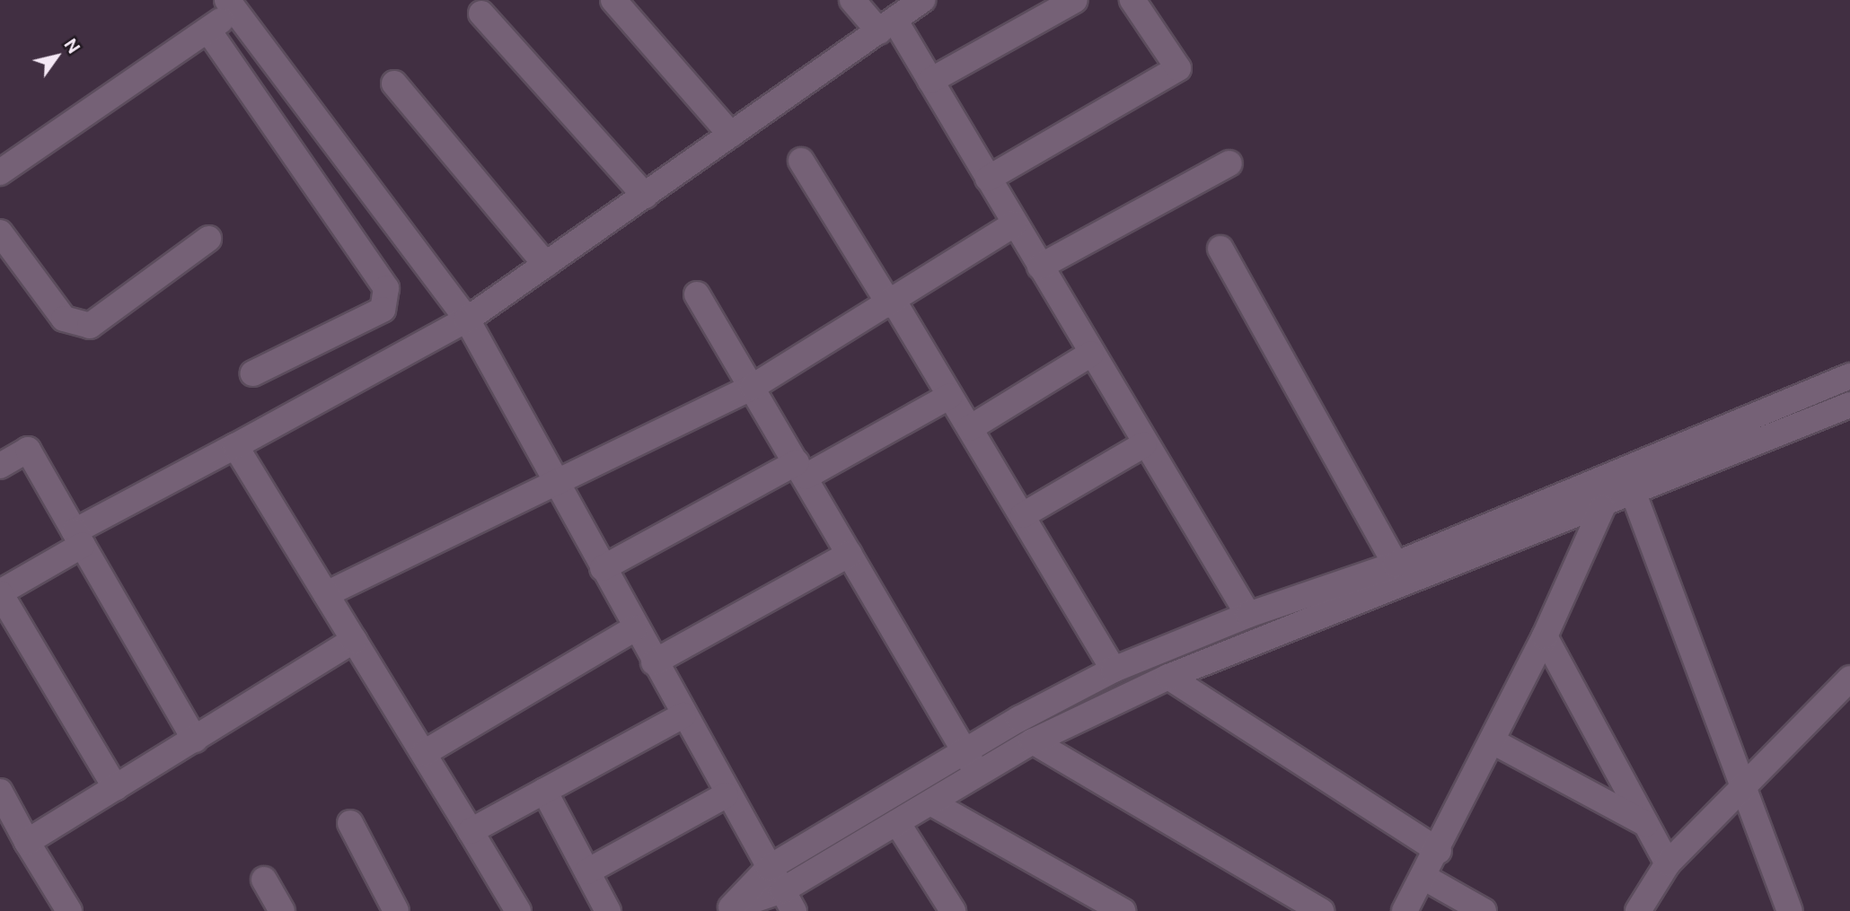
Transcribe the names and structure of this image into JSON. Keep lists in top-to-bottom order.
{
  "north": "top right"
}
